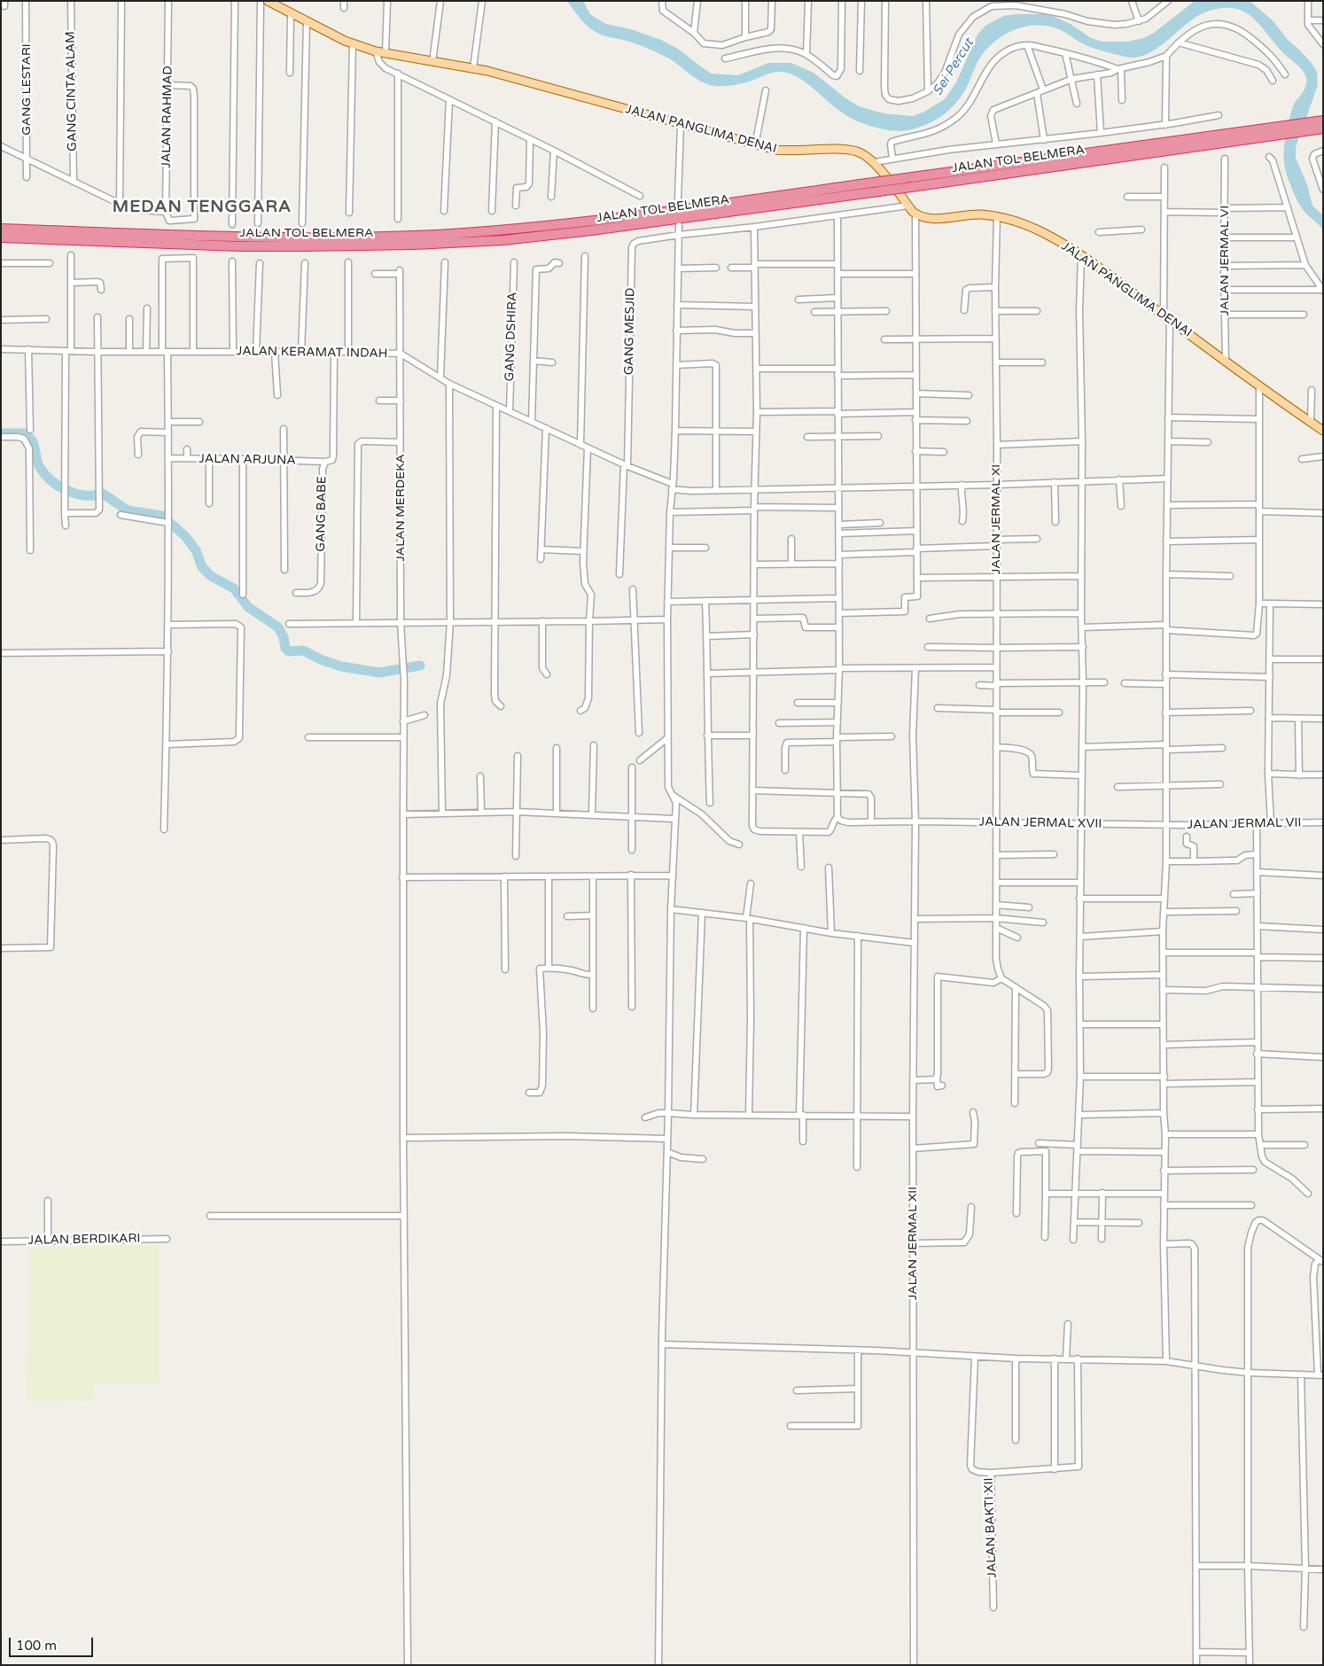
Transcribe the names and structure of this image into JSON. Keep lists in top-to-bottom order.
{
  "streets": {
    "highway": ["JALAN TOL BELMERA"],
    "main road": ["JALAN PANGLIMA DENAI"],
    "street": [
      "GANG LESTARI",
      "GANG CINTA ALAM",
      "JALAN RAHMAD",
      "JALAN JERMAL VI",
      "GANG MESJID",
      "GANG DSHIRA",
      "JALAN KERAMAT INDAH",
      "JALAN ARJUNA",
      "JALAN MERDEKA",
      "GANG BABE",
      "JALAN JERMAL XI",
      "JALAN JERMAL XVII",
      "JALAN JERMAL VII",
      "JALAN BERDIKARI",
      "JALAN JERMAL XII",
      "JALAN BAKTI XII"
    ]
  },
  "crossings": [
    ["JALAN PANGLIMA DENAI", "JALAN JERMAL VI"],
    ["JALAN PANGLIMA DENAI", "GANG MESJID"],
    ["JALAN PANGLIMA DENAI", "JALAN JERMAL XI"],
    ["GANG MESJID", "JALAN KERAMAT INDAH"],
    ["GANG DSHIRA", "JALAN KERAMAT INDAH"],
    ["JALAN KERAMAT INDAH", "JALAN MERDEKA"],
    ["JALAN KERAMAT INDAH", "GANG BABE"],
    ["JALAN KERAMAT INDAH", "JALAN JERMAL XI"],
    ["JALAN ARJUNA", "GANG BABE"],
    ["JALAN JERMAL XI", "JALAN JERMAL XVII"],
    ["JALAN JERMAL XVII", "JALAN JERMAL VII"],
    ["JALAN JERMAL XVII", "JALAN JERMAL XII"]
  ],
  "districts": ["MEDAN TENGGARA"],
  "water": ["Sei Percut"],
  "scale_bar": "100 m"
}
